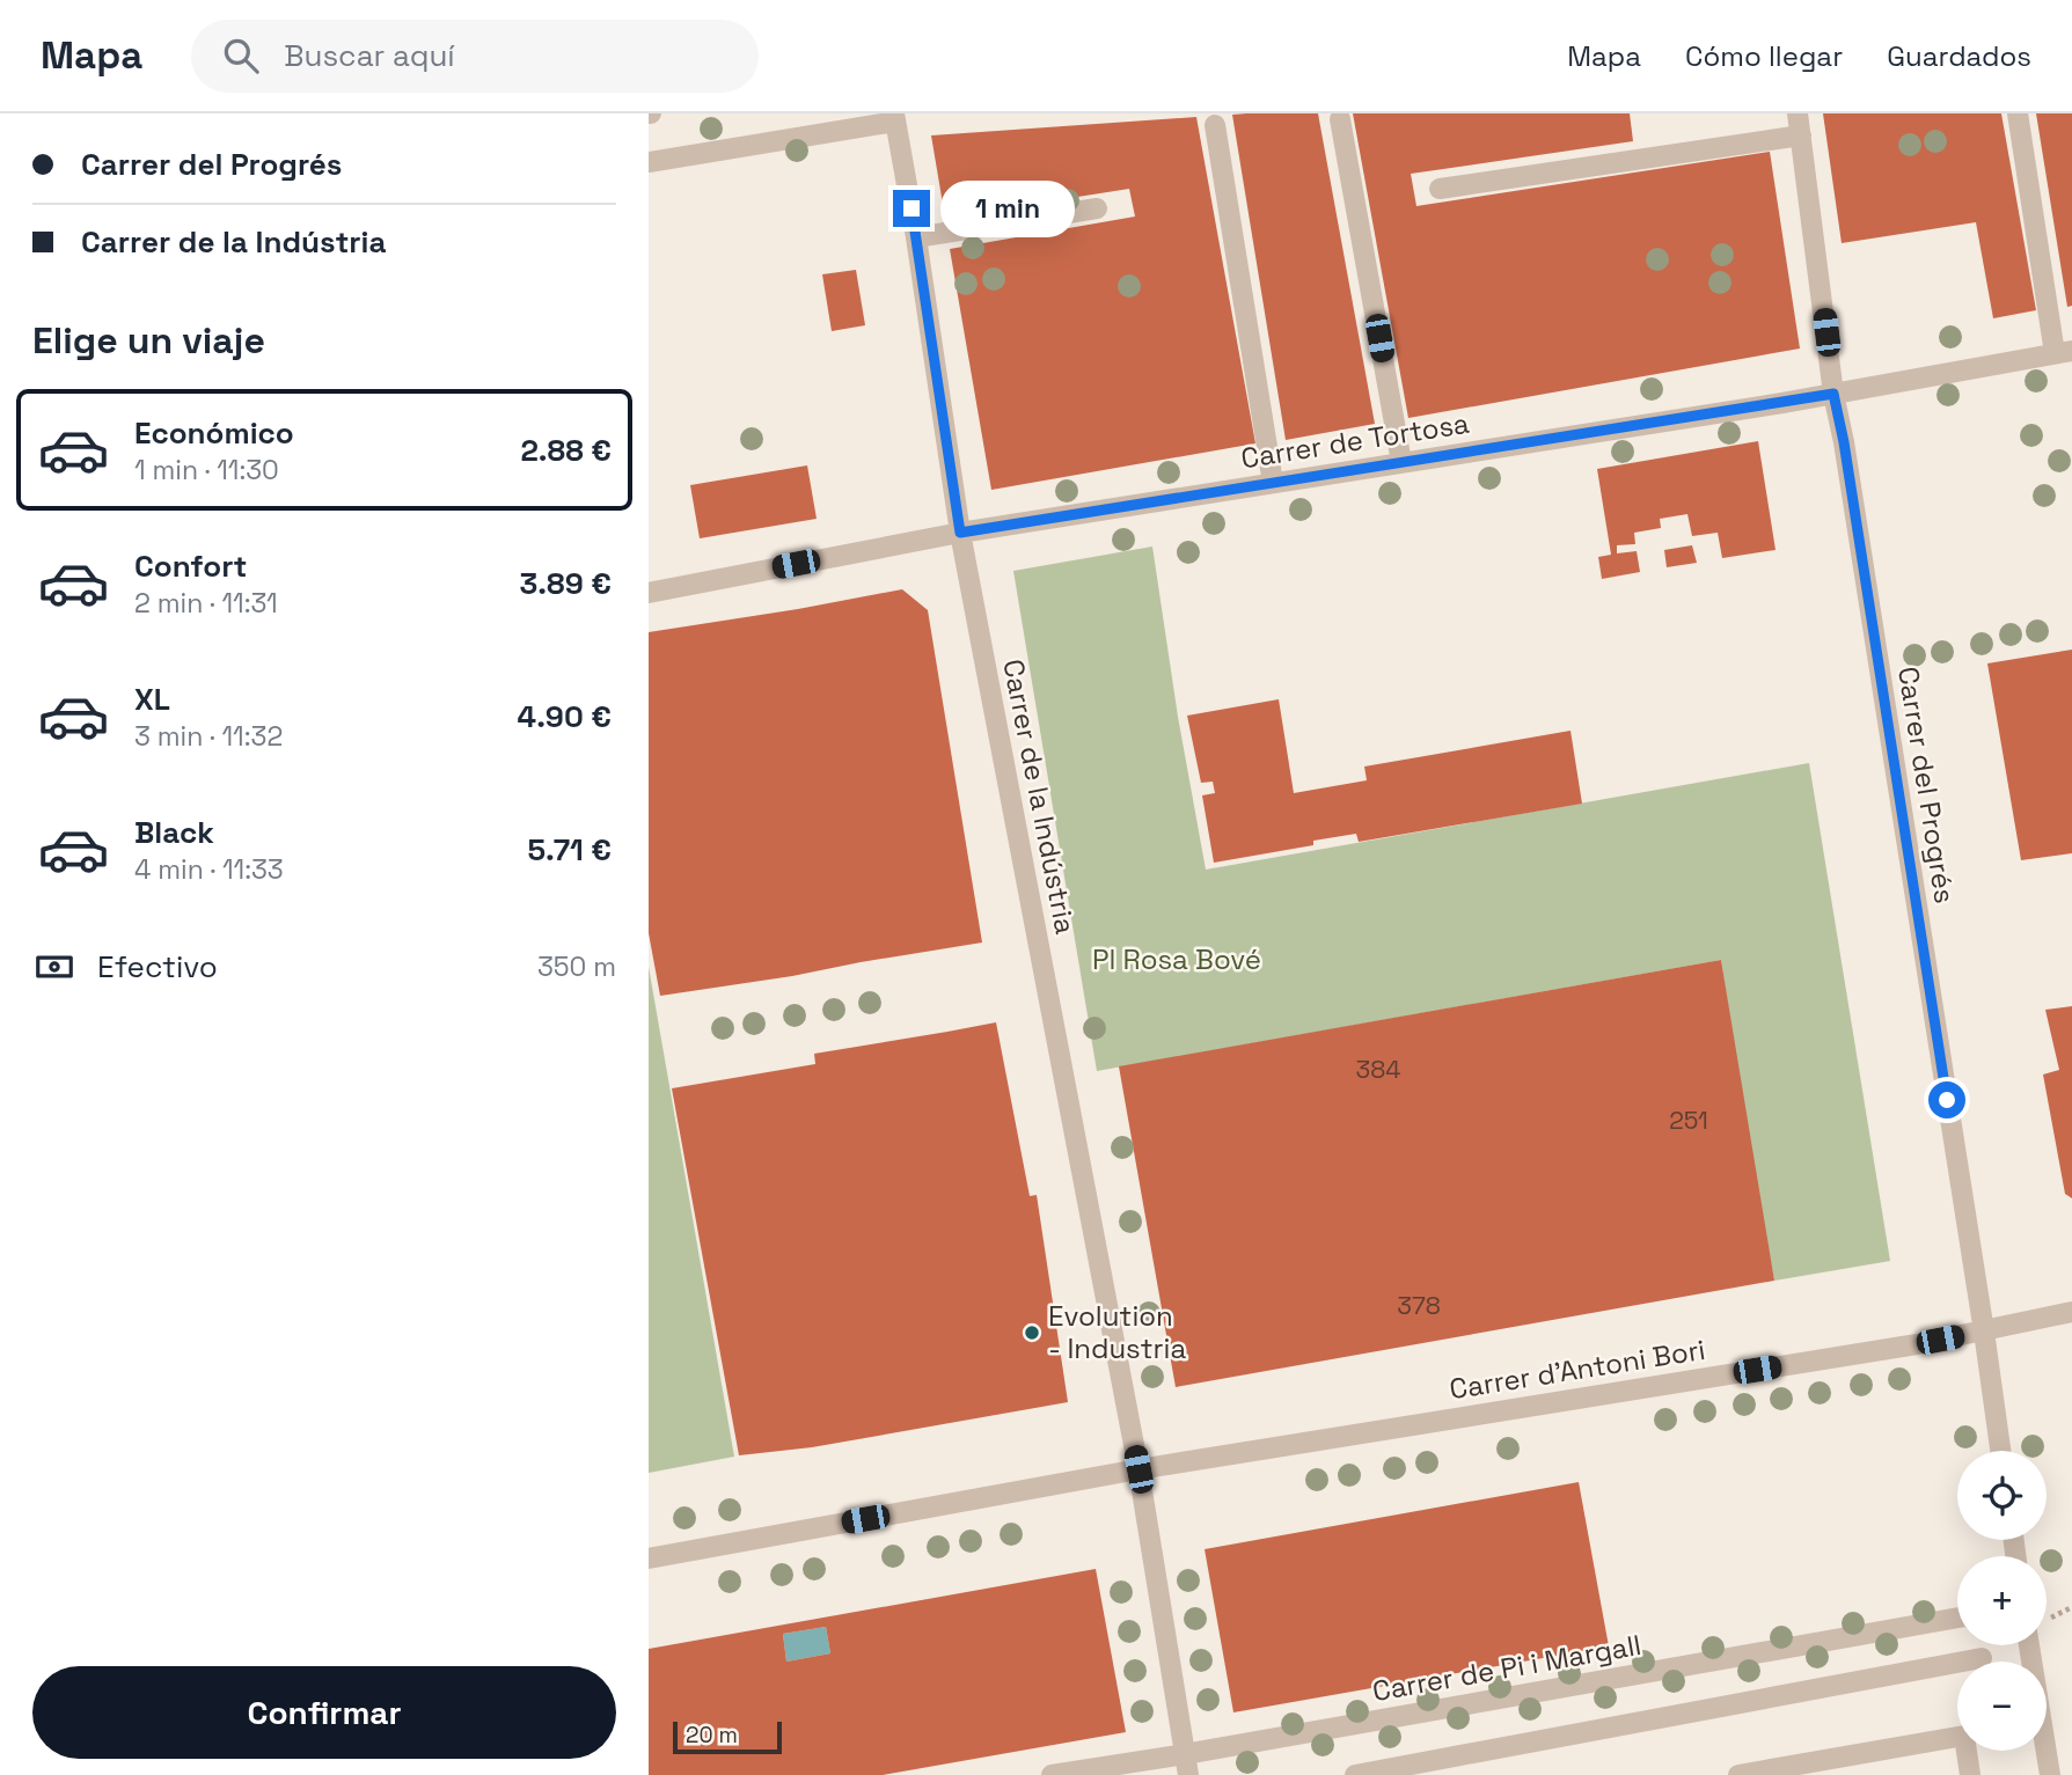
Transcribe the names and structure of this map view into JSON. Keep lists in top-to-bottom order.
{
  "streets": {
    "street": [
      "Carrer de Tortosa",
      "Carrer del Progrés",
      "Carrer de la Indústria",
      "Carrer d'Antoni Bori",
      "Carrer de Pi i Margall"
    ]
  },
  "crossings": [
    ["Carrer de Tortosa", "Carrer del Progrés"],
    ["Carrer de Tortosa", "Carrer de la Indústria"],
    ["Carrer del Progrés", "Carrer d'Antoni Bori"],
    ["Carrer de la Indústria", "Carrer d'Antoni Bori"],
    ["Carrer de la Indústria", "Carrer de Pi i Margall"]
  ],
  "parks": ["Pl Rosa Bové"],
  "places": ["Evolution - Industria"],
  "house_numbers": ["384", "251", "378"],
  "scale_bar": "20 m",
  "page": {
    "header": "Mapa",
    "search": "Buscar aquí",
    "nav": ["Mapa", "Cómo llegar", "Guardados"],
    "banner": ["Carrer del Progrés", "Carrer de la Indústria"],
    "bubble": "1 min",
    "heading": "Elige un viaje",
    "list": [
      {
        "name": "Económico",
        "note": "1 min · 11:30",
        "value": "2.88 €"
      },
      {
        "name": "Confort",
        "note": "2 min · 11:31",
        "value": "3.89 €"
      },
      {
        "name": "XL",
        "note": "3 min · 11:32",
        "value": "4.90 €"
      },
      {
        "name": "Black",
        "note": "4 min · 11:33",
        "value": "5.71 €"
      }
    ],
    "pay": ["Efectivo", "350 m"],
    "map_buttons": ["+", "−"],
    "buttons": "Confirmar",
    "scale": "20 m"
  }
}
